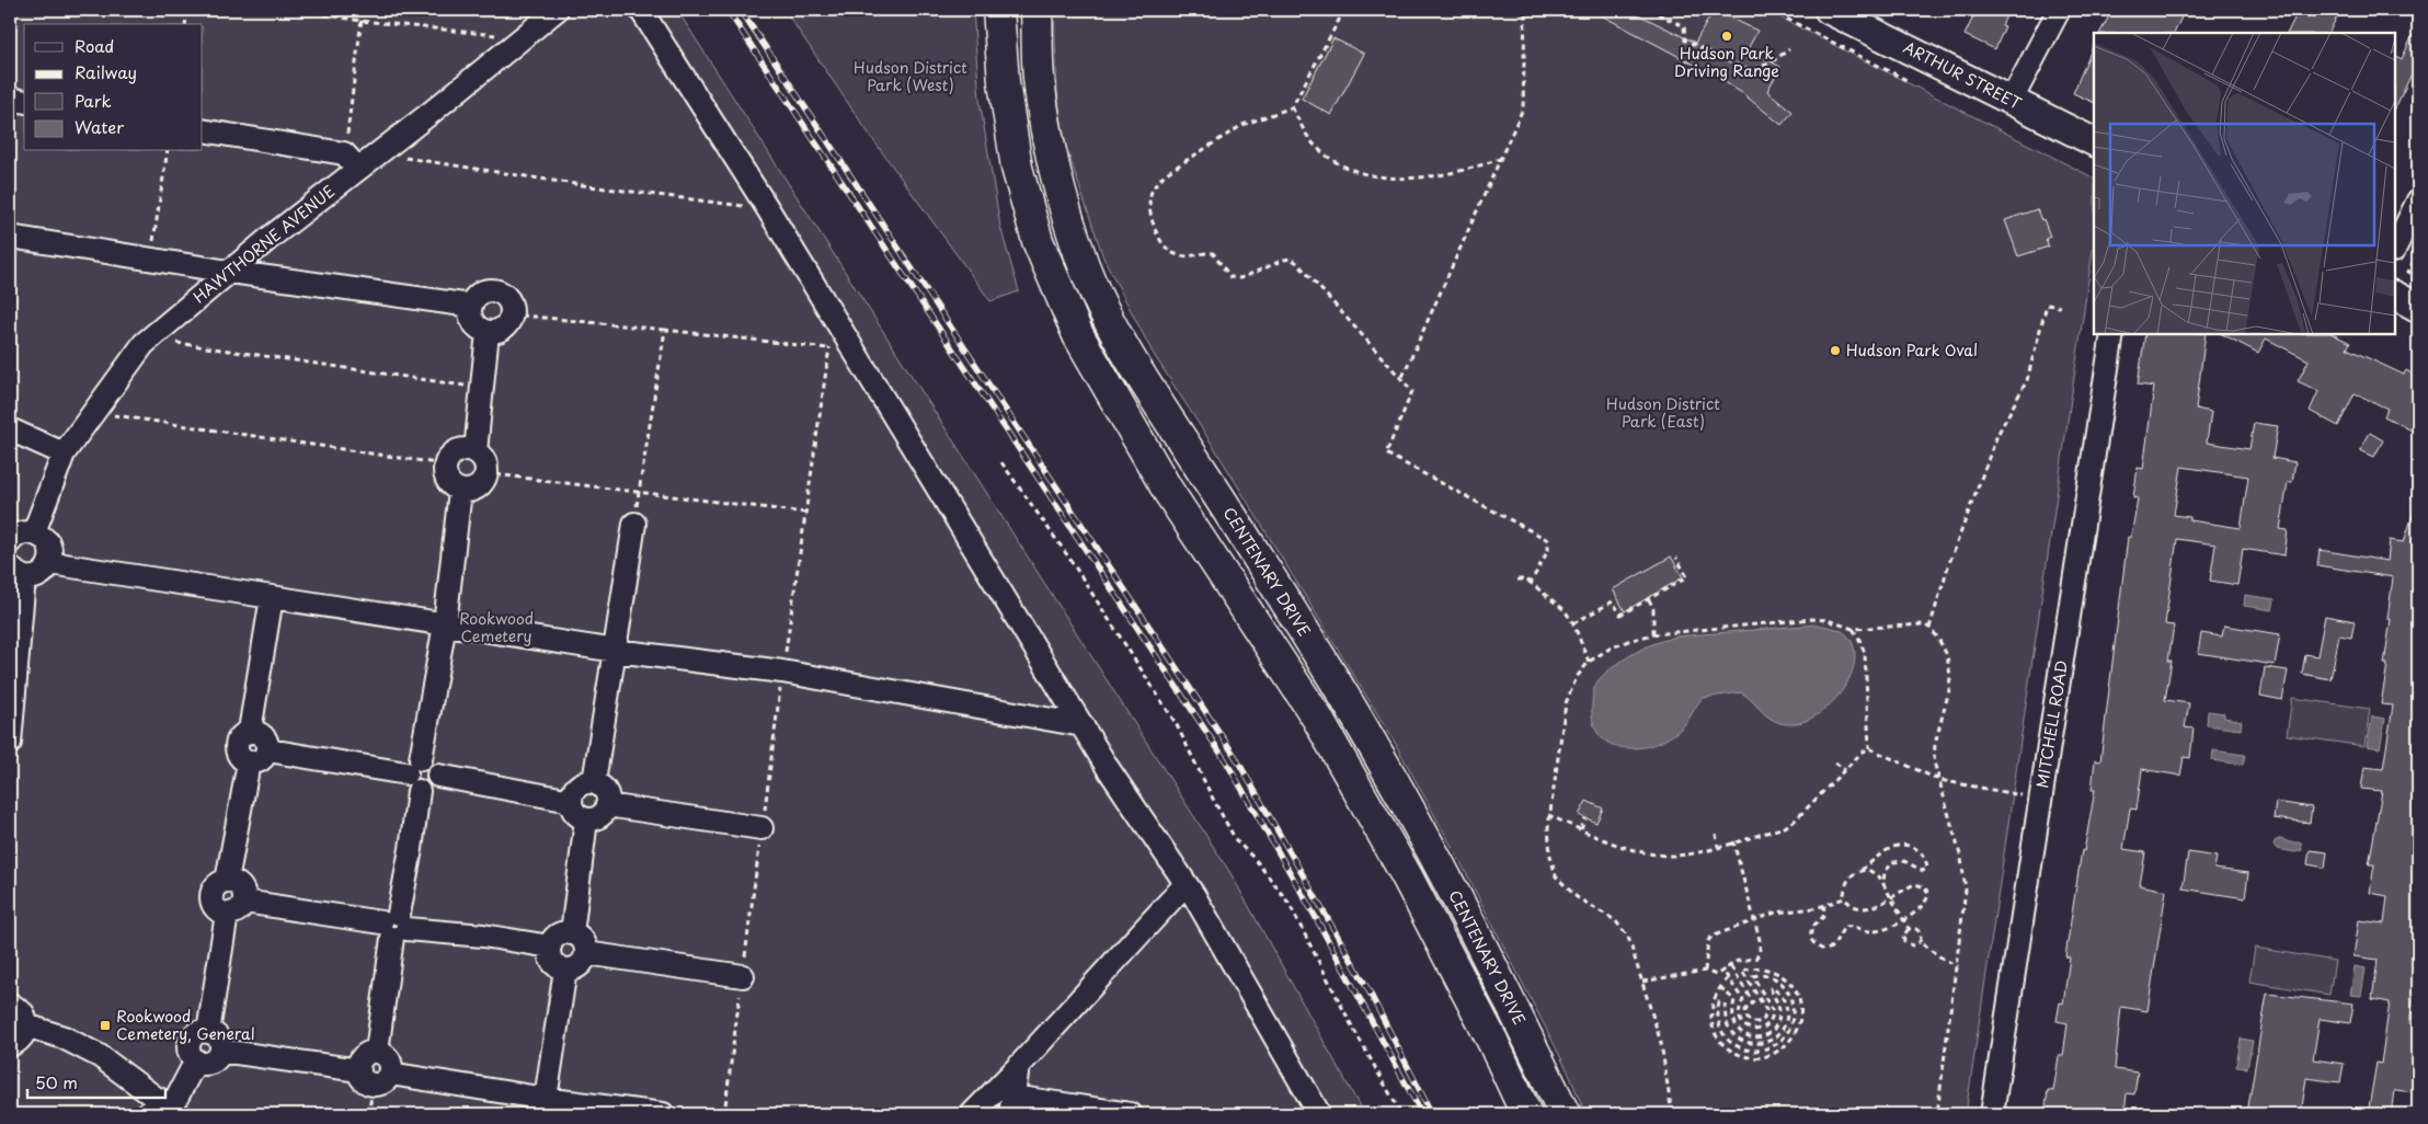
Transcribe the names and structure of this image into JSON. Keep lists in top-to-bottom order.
{
  "streets": {
    "highway": ["CENTENARY DRIVE"],
    "main road": ["ARTHUR STREET"],
    "street": ["HAWTHORNE AVENUE", "MITCHELL ROAD"]
  },
  "parks": ["Hudson District Park (West)", "Hudson District Park (East)", "Rookwood Cemetery"],
  "places": {
    "other": ["Hudson Park Driving Range", "Hudson Park Oval"],
    "transit": ["Rookwood Cemetery, General"]
  },
  "legend": [
    "Road",
    "Railway",
    "Park",
    "Water"
  ],
  "scale_bar": "50 m"
}
